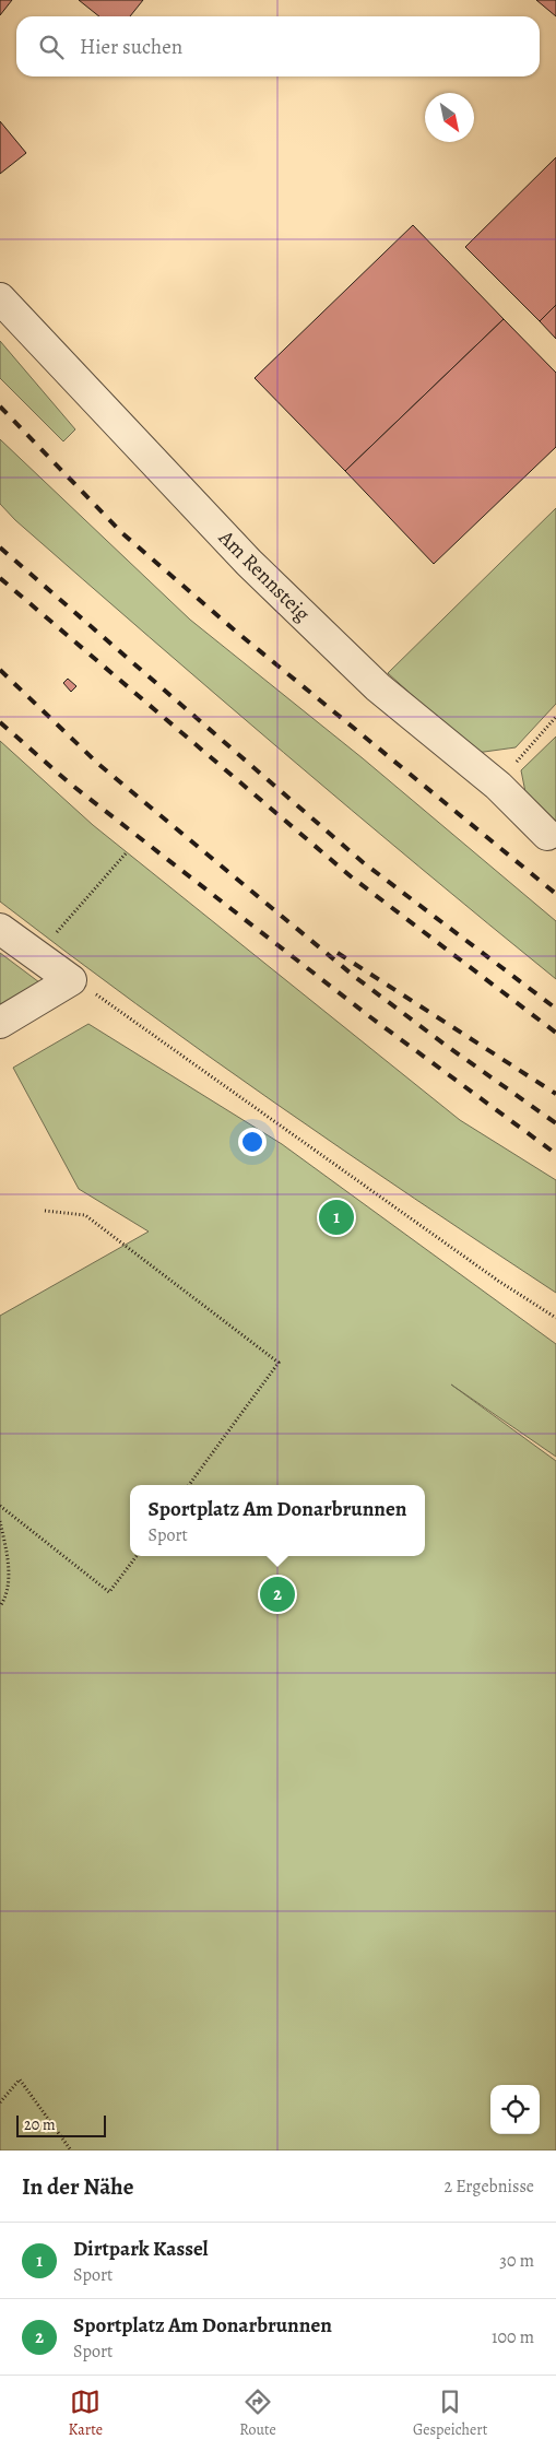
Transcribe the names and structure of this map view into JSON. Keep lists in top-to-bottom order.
{
  "streets": {
    "street": ["Am Rennsteig"]
  },
  "scale_bar": "20 m",
  "north": "bottom right",
  "page": {
    "search": "Hier suchen",
    "pins": ["1", "2"],
    "popup": ["Sportplatz Am Donarbrunnen", "Sport"],
    "scale": "20 m",
    "heading": ["In der Nähe", "2 Ergebnisse"],
    "list": [
      {
        "mark": "1",
        "name": "Dirtpark Kassel",
        "note": "Sport",
        "value": "30 m"
      },
      {
        "mark": "2",
        "name": "Sportplatz Am Donarbrunnen",
        "note": "Sport",
        "value": "100 m"
      }
    ],
    "nav": ["Karte", "Route", "Gespeichert"]
  }
}
